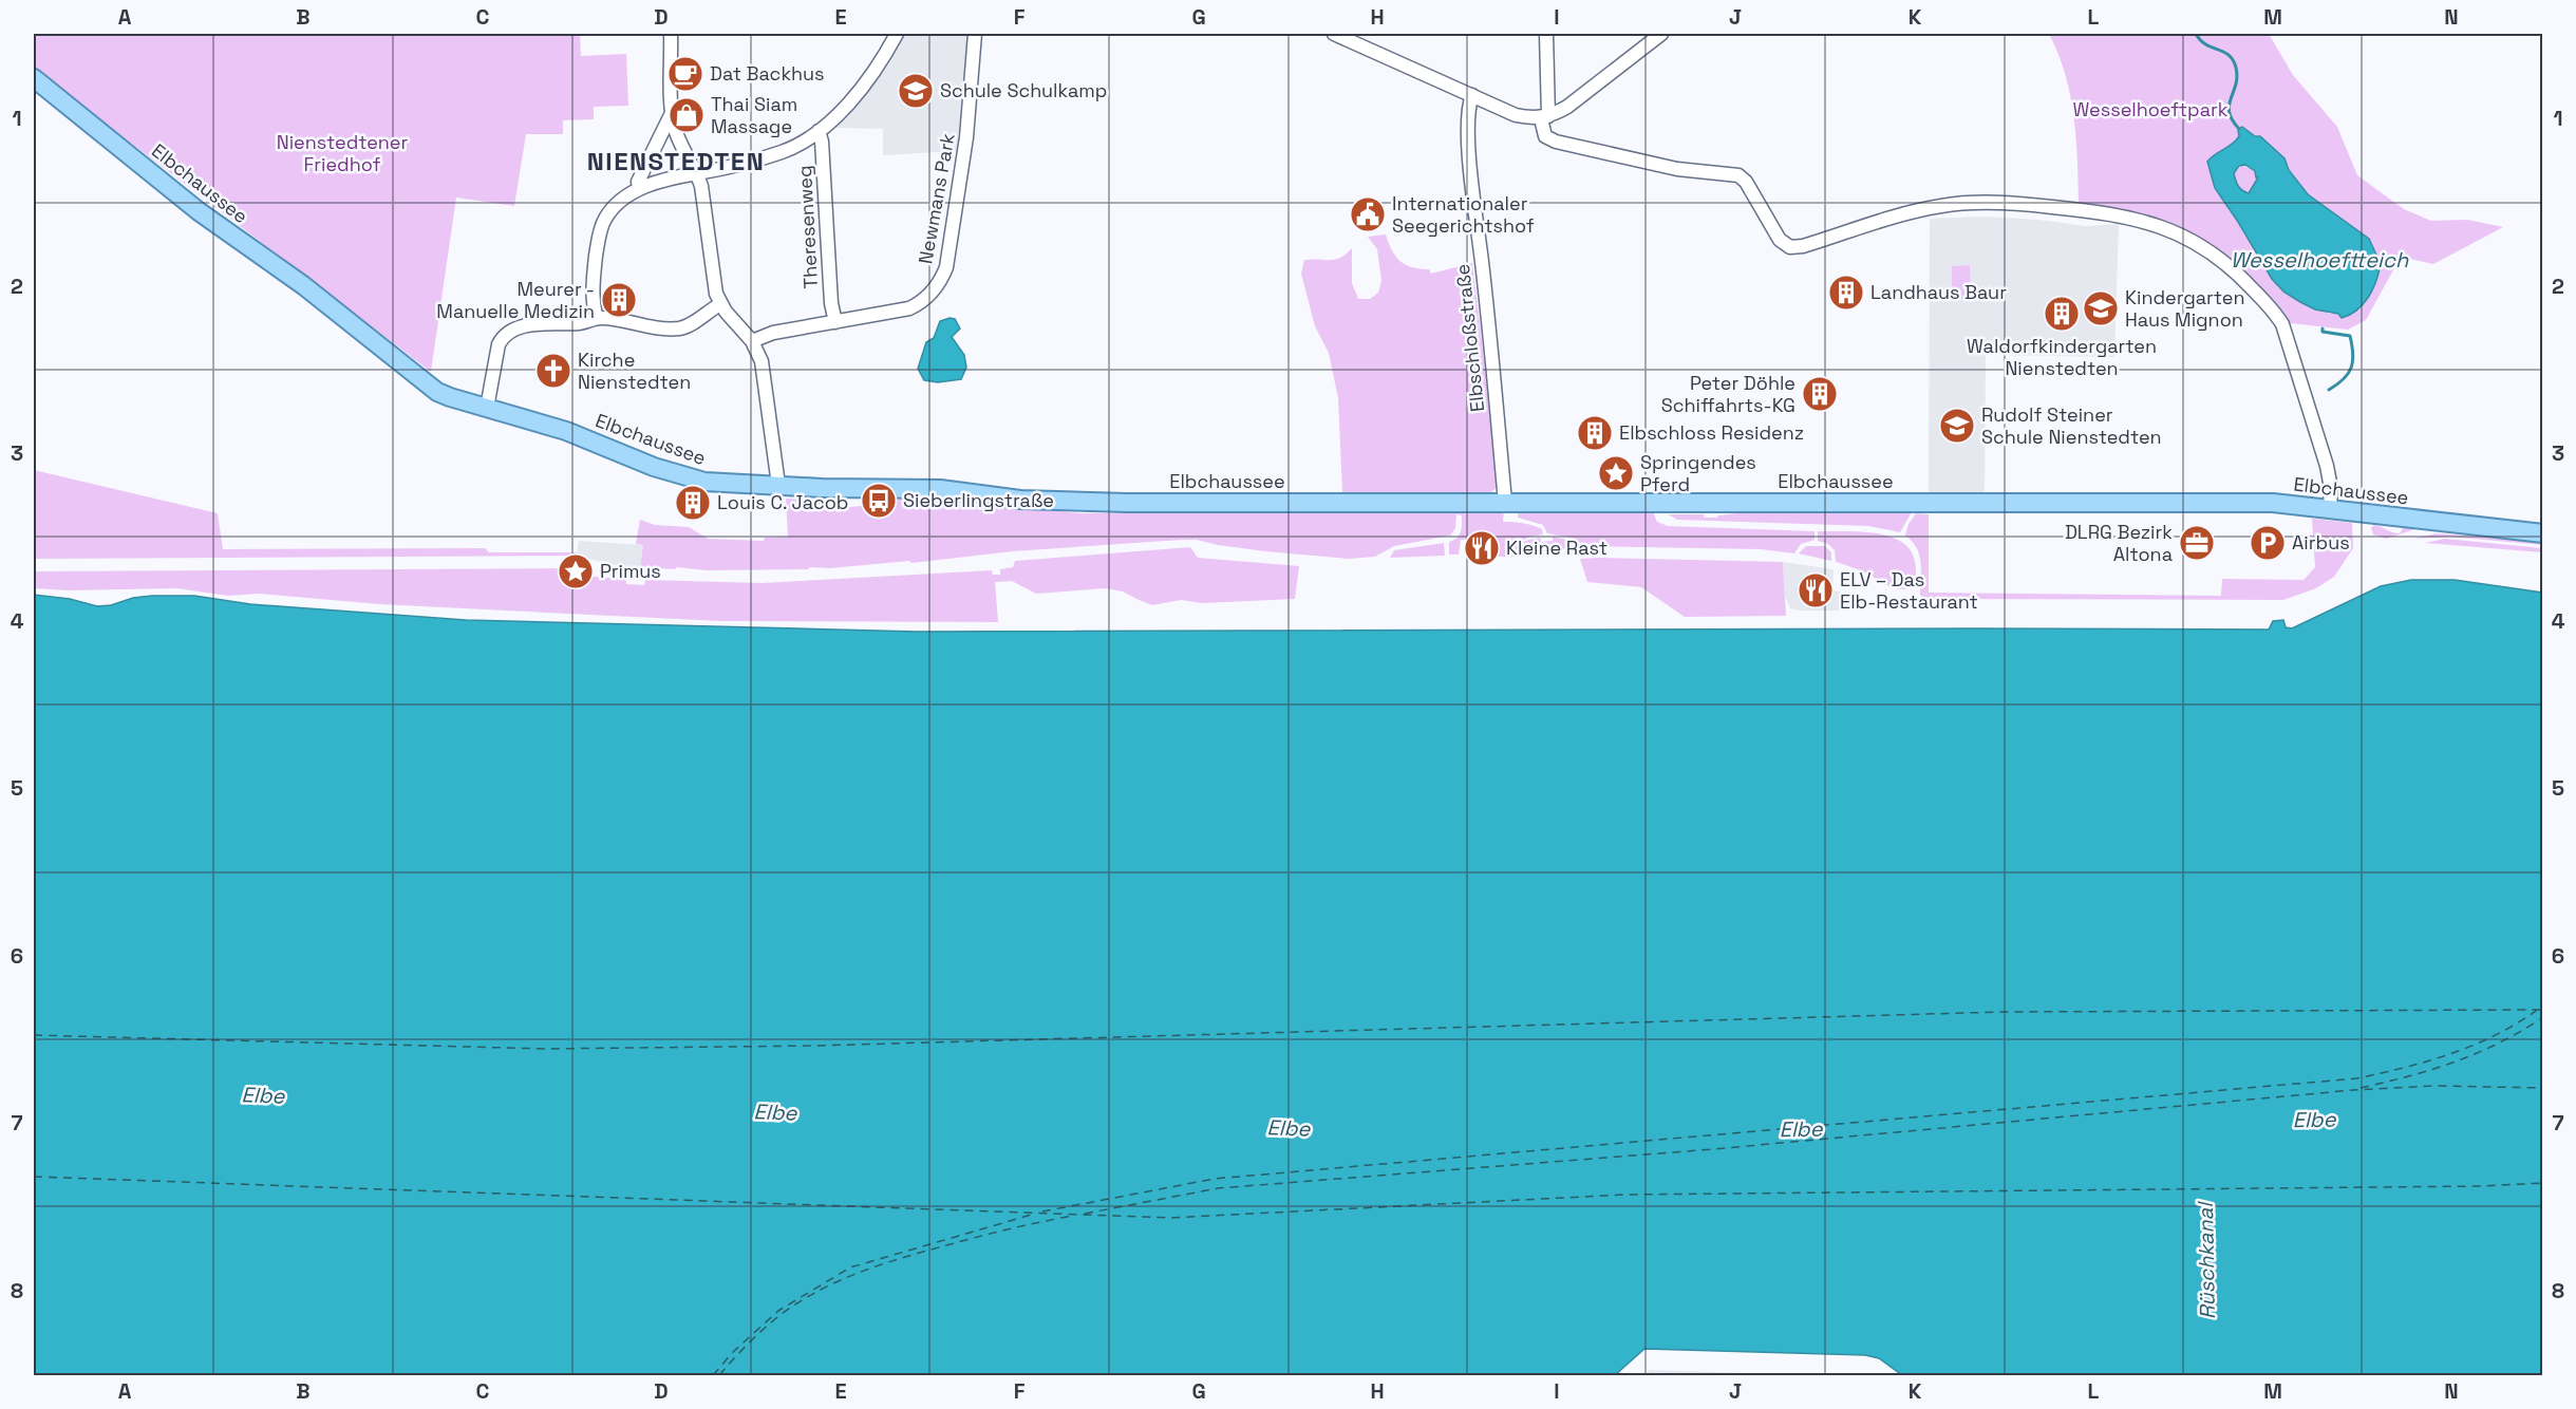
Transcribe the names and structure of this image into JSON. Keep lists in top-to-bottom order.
{
  "streets": {
    "main road": ["Elbchaussee"],
    "street": ["Newmans Park", "Theresenweg", "Elbschloßstraße"]
  },
  "crossings": [
    ["Elbchaussee", "Elbschloßstraße"],
    ["Newmans Park", "Theresenweg"]
  ],
  "districts": ["NIENSTEDTEN"],
  "water": ["Wesselhoeftteich", "Elbe", "Rüschkanal"],
  "parks": ["Wesselhoeftpark", "Nienstedtener Friedhof"],
  "places": {
    "cafe": ["Dat Backhus"],
    "school or university": ["Schule Schulkamp", "Kindergarten Haus Mignon", "Rudolf Steiner Schule Nienstedten"],
    "shop": ["Thai Siam Massage"],
    "public building": ["Internationaler Seegerichtshof"],
    "building": [
      "Landhaus Baur",
      "Meurer - Manuelle Medizin",
      "Waldorfkindergarten Nienstedten",
      "Peter Döhle Schiffahrts-KG",
      "Elbschloss Residenz",
      "Louis C. Jacob"
    ],
    "church": ["Kirche Nienstedten"],
    "place": ["Springendes Pferd", "Primus"],
    "bus stop": ["Sieberlingstraße"],
    "office": ["DLRG Bezirk Altona"],
    "parking": ["Airbus"],
    "restaurant": ["Kleine Rast", "ELV – Das Elb-Restaurant"]
  },
  "grid": {
    "columns": [
      "A",
      "B",
      "C",
      "D",
      "E",
      "F",
      "G",
      "H",
      "I",
      "J",
      "K",
      "L",
      "M",
      "N"
    ],
    "rows": [
      "1",
      "2",
      "3",
      "4",
      "5",
      "6",
      "7",
      "8"
    ]
  }
}
